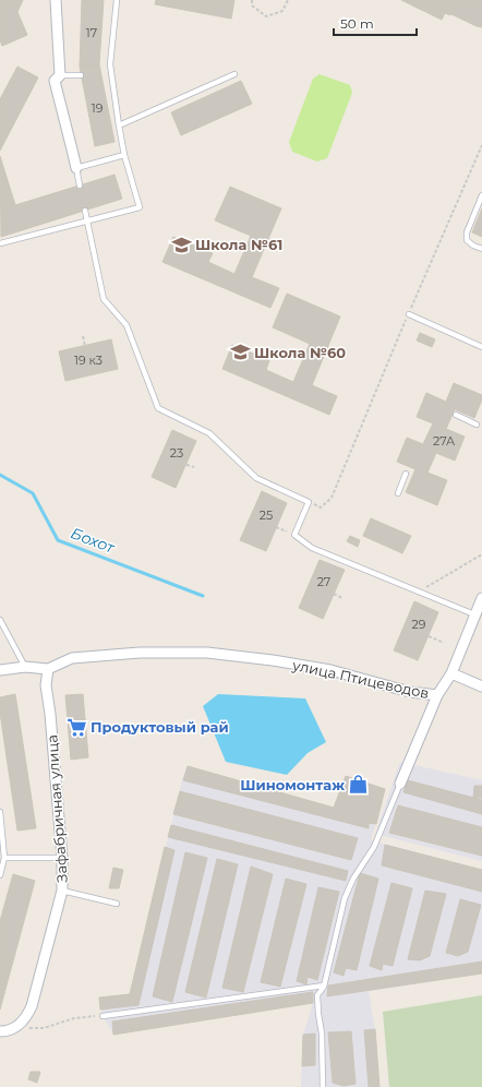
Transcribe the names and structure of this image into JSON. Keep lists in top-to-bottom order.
{
  "streets": {
    "street": ["улица Птицеводов", "Зафабричная улица"]
  },
  "crossings": [
    ["улица Птицеводов", "Зафабричная улица"]
  ],
  "water": ["Бохот"],
  "places": {
    "school or university": ["Школа №61", "Школа №60"],
    "supermarket": ["Продуктовый рай"],
    "shop": ["Шиномонтаж"]
  },
  "house_numbers": [
    "17",
    "19",
    "19 к3",
    "27А",
    "23",
    "25",
    "27",
    "29"
  ],
  "scale_bar": "50 m"
}
